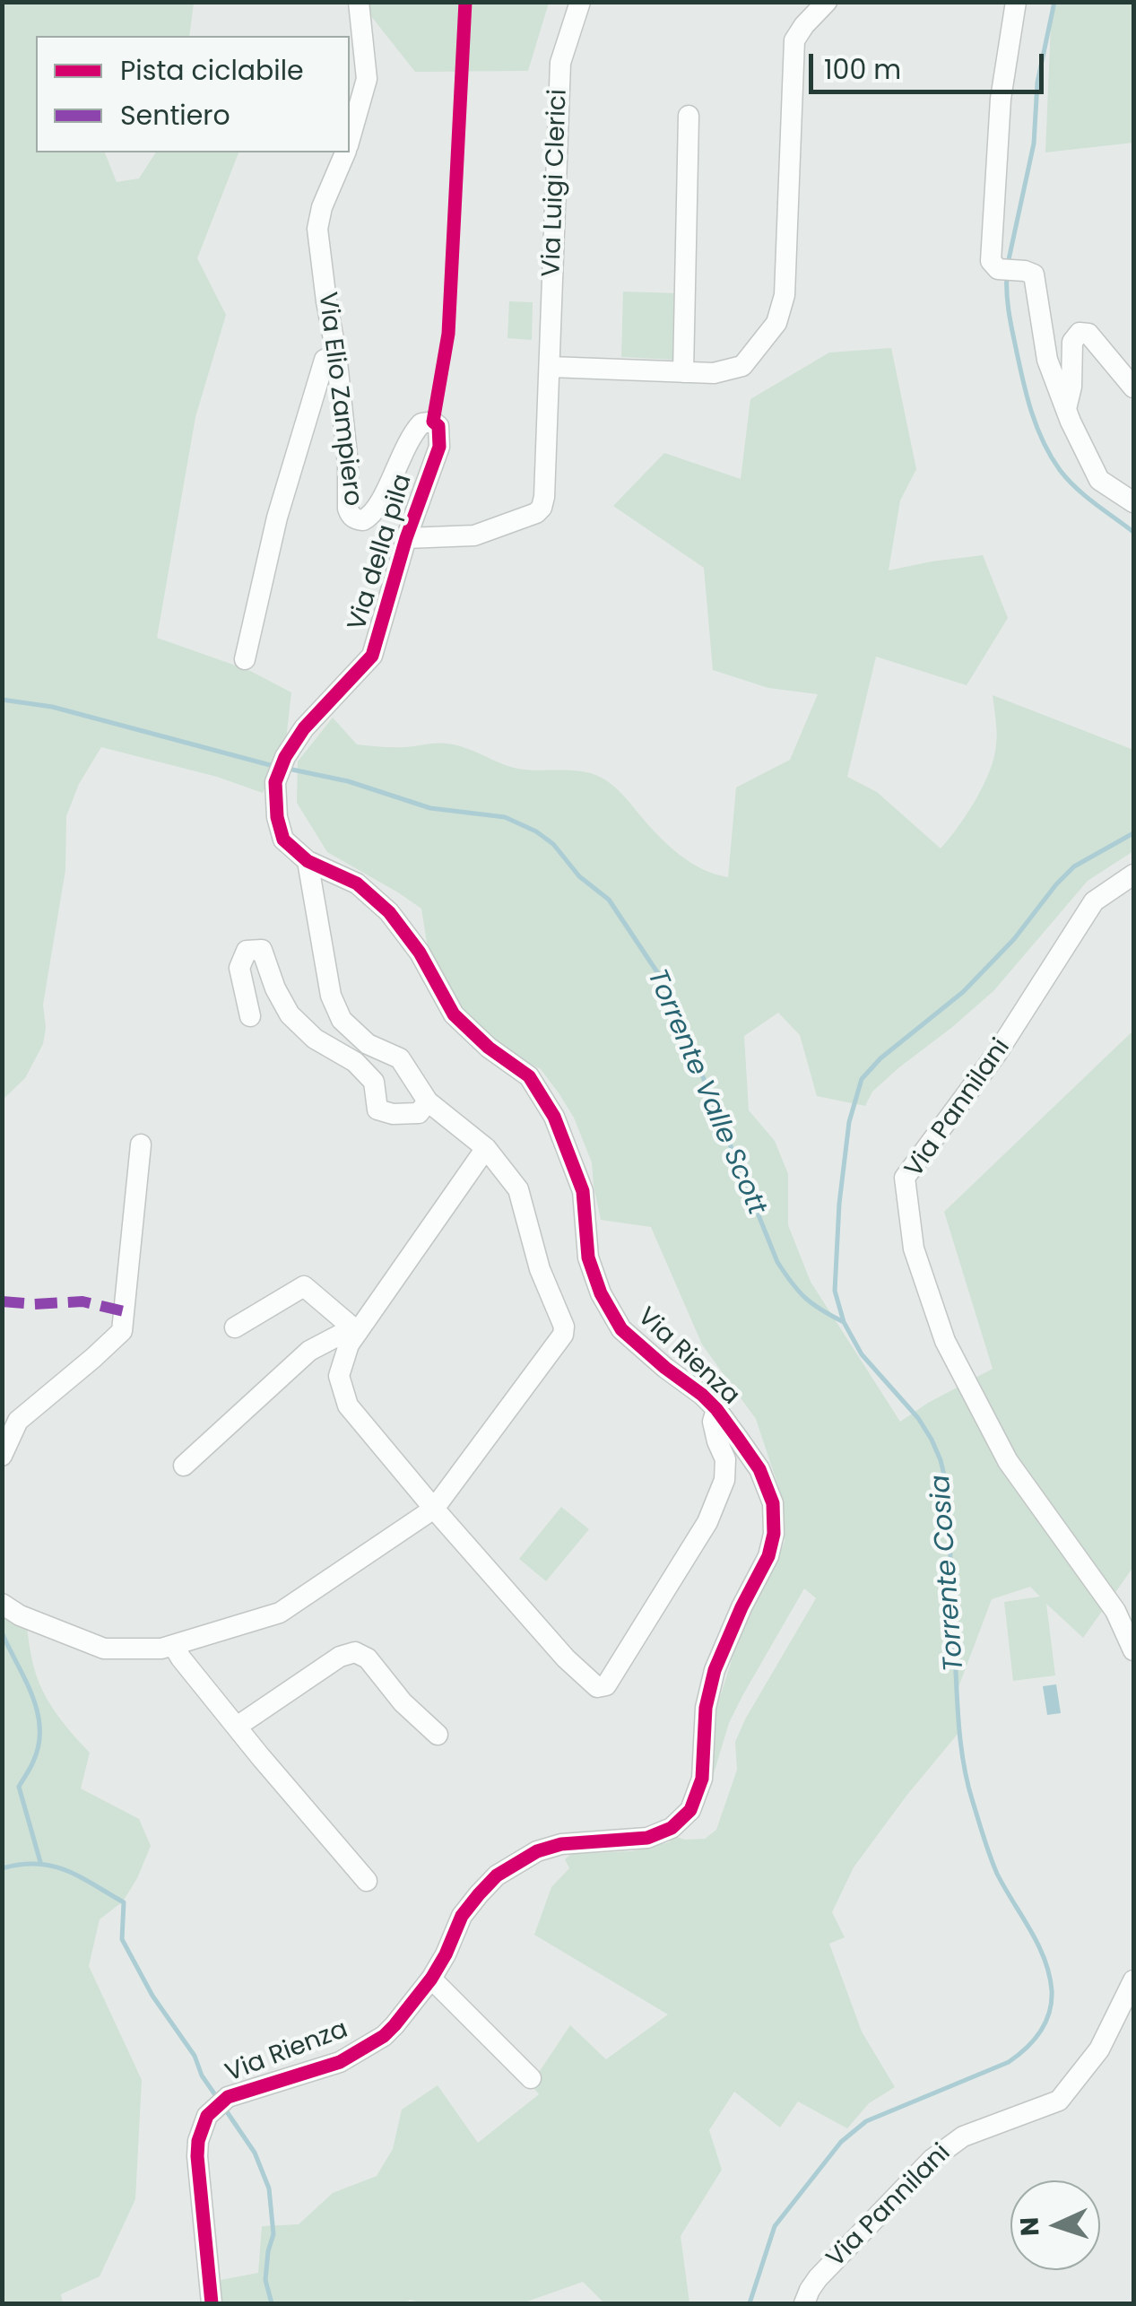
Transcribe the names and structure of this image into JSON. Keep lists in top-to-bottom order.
{
  "streets": {
    "street": [
      "Via Luigi Clerici",
      "Via Elio Zampiero",
      "Via della pila",
      "Via Pannilani",
      "Via Rienza"
    ]
  },
  "crossings": [
    ["Via Luigi Clerici", "Via della pila"],
    ["Via Elio Zampiero", "Via della pila"],
    ["Via della pila", "Via Rienza"]
  ],
  "water": ["Torrente Valle Scott", "Torrente Cosia"],
  "legend": ["Pista ciclabile", "Sentiero"],
  "scale_bar": "100 m",
  "north": "left"
}
